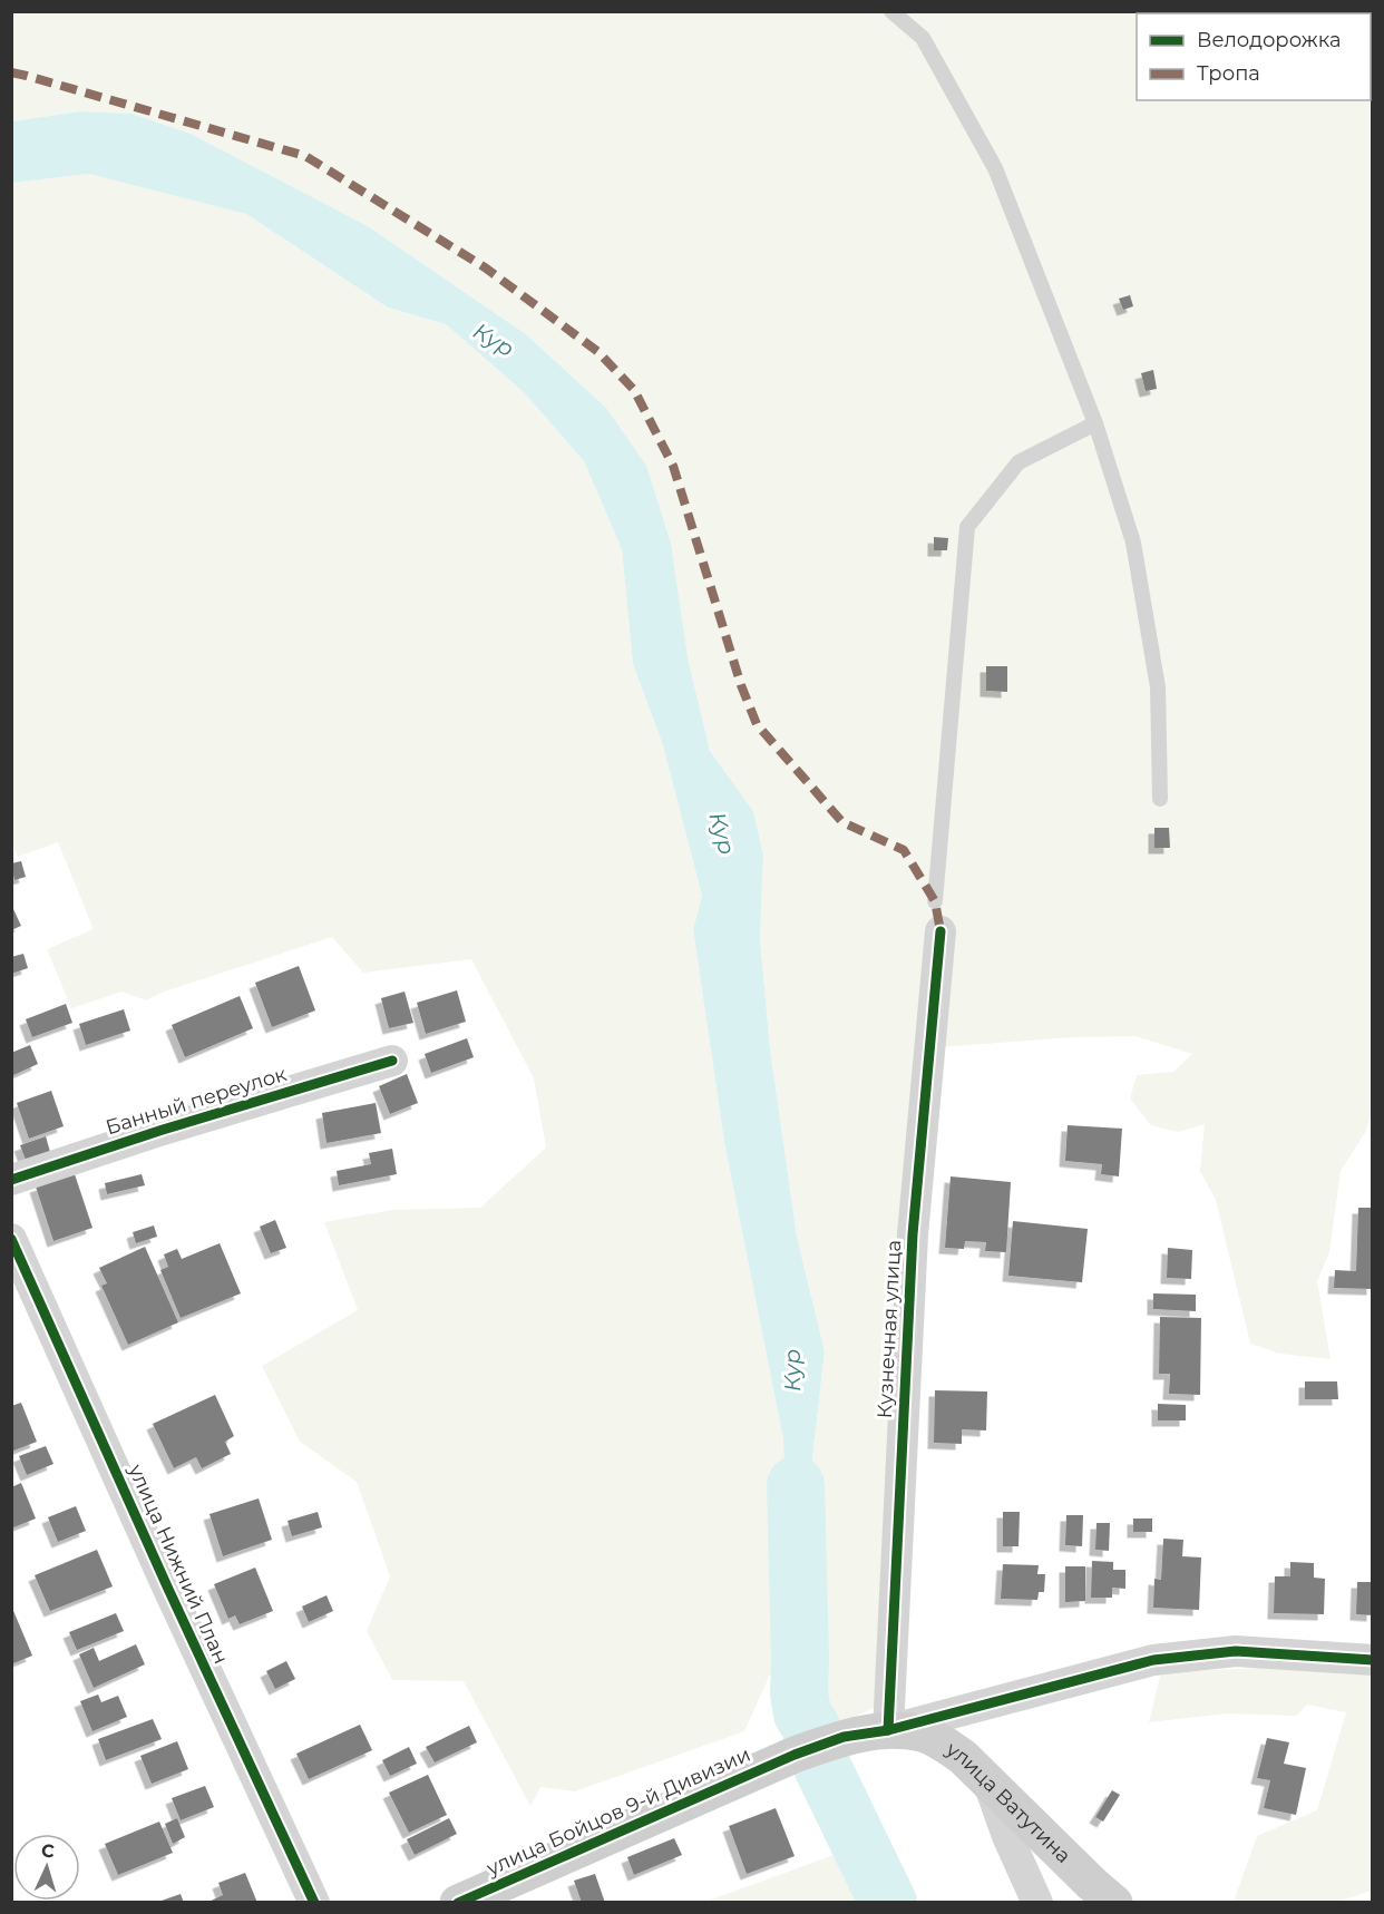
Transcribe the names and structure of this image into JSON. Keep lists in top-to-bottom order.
{
  "streets": {
    "street": [
      "Банный переулок",
      "Кузнечная улица",
      "улица Нижний План",
      "улица Ватутина",
      "улица Бойцов 9-й Дивизии"
    ]
  },
  "crossings": [
    ["Кузнечная улица", "улица Ватутина"],
    ["улица Ватутина", "улица Бойцов 9-й Дивизии"]
  ],
  "water": ["Кур"],
  "legend": ["Велодорожка", "Тропа"],
  "north": "top"
}
